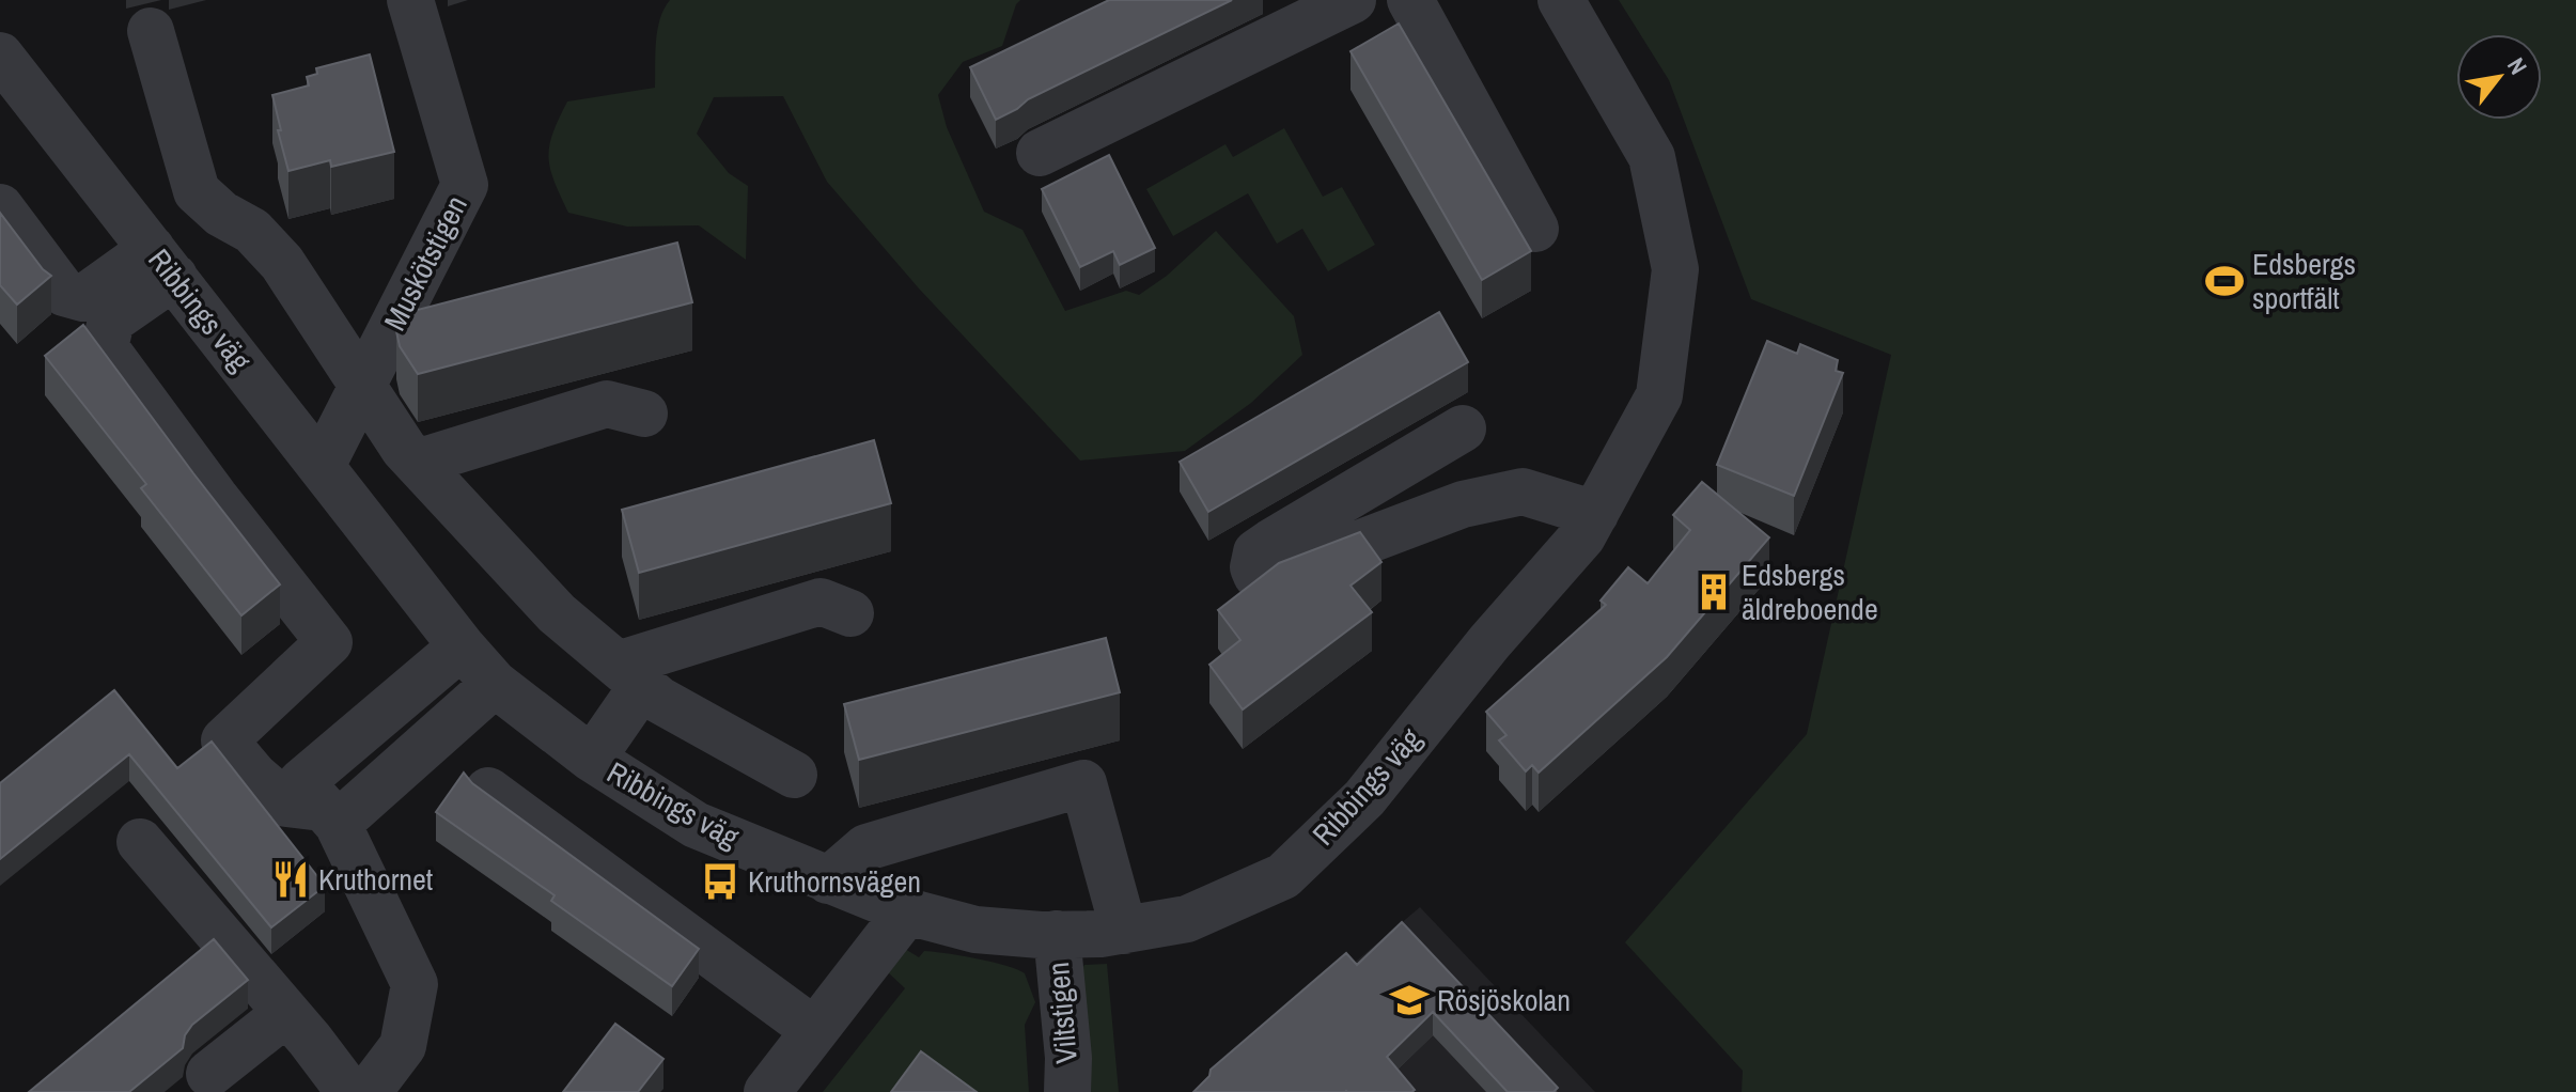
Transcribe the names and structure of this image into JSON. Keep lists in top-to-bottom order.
{
  "streets": {
    "street": ["Muskötstigen", "Ribbings väg", "Viltstigen"]
  },
  "crossings": [
    ["Muskötstigen", "Ribbings väg"],
    ["Ribbings väg", "Viltstigen"]
  ],
  "places": {
    "sports": ["Edsbergs sportfält"],
    "building": ["Edsbergs äldreboende"],
    "restaurant": ["Kruthornet"],
    "bus stop": ["Kruthornsvägen"],
    "school or university": ["Rösjöskolan"]
  },
  "north": "top right"
}
